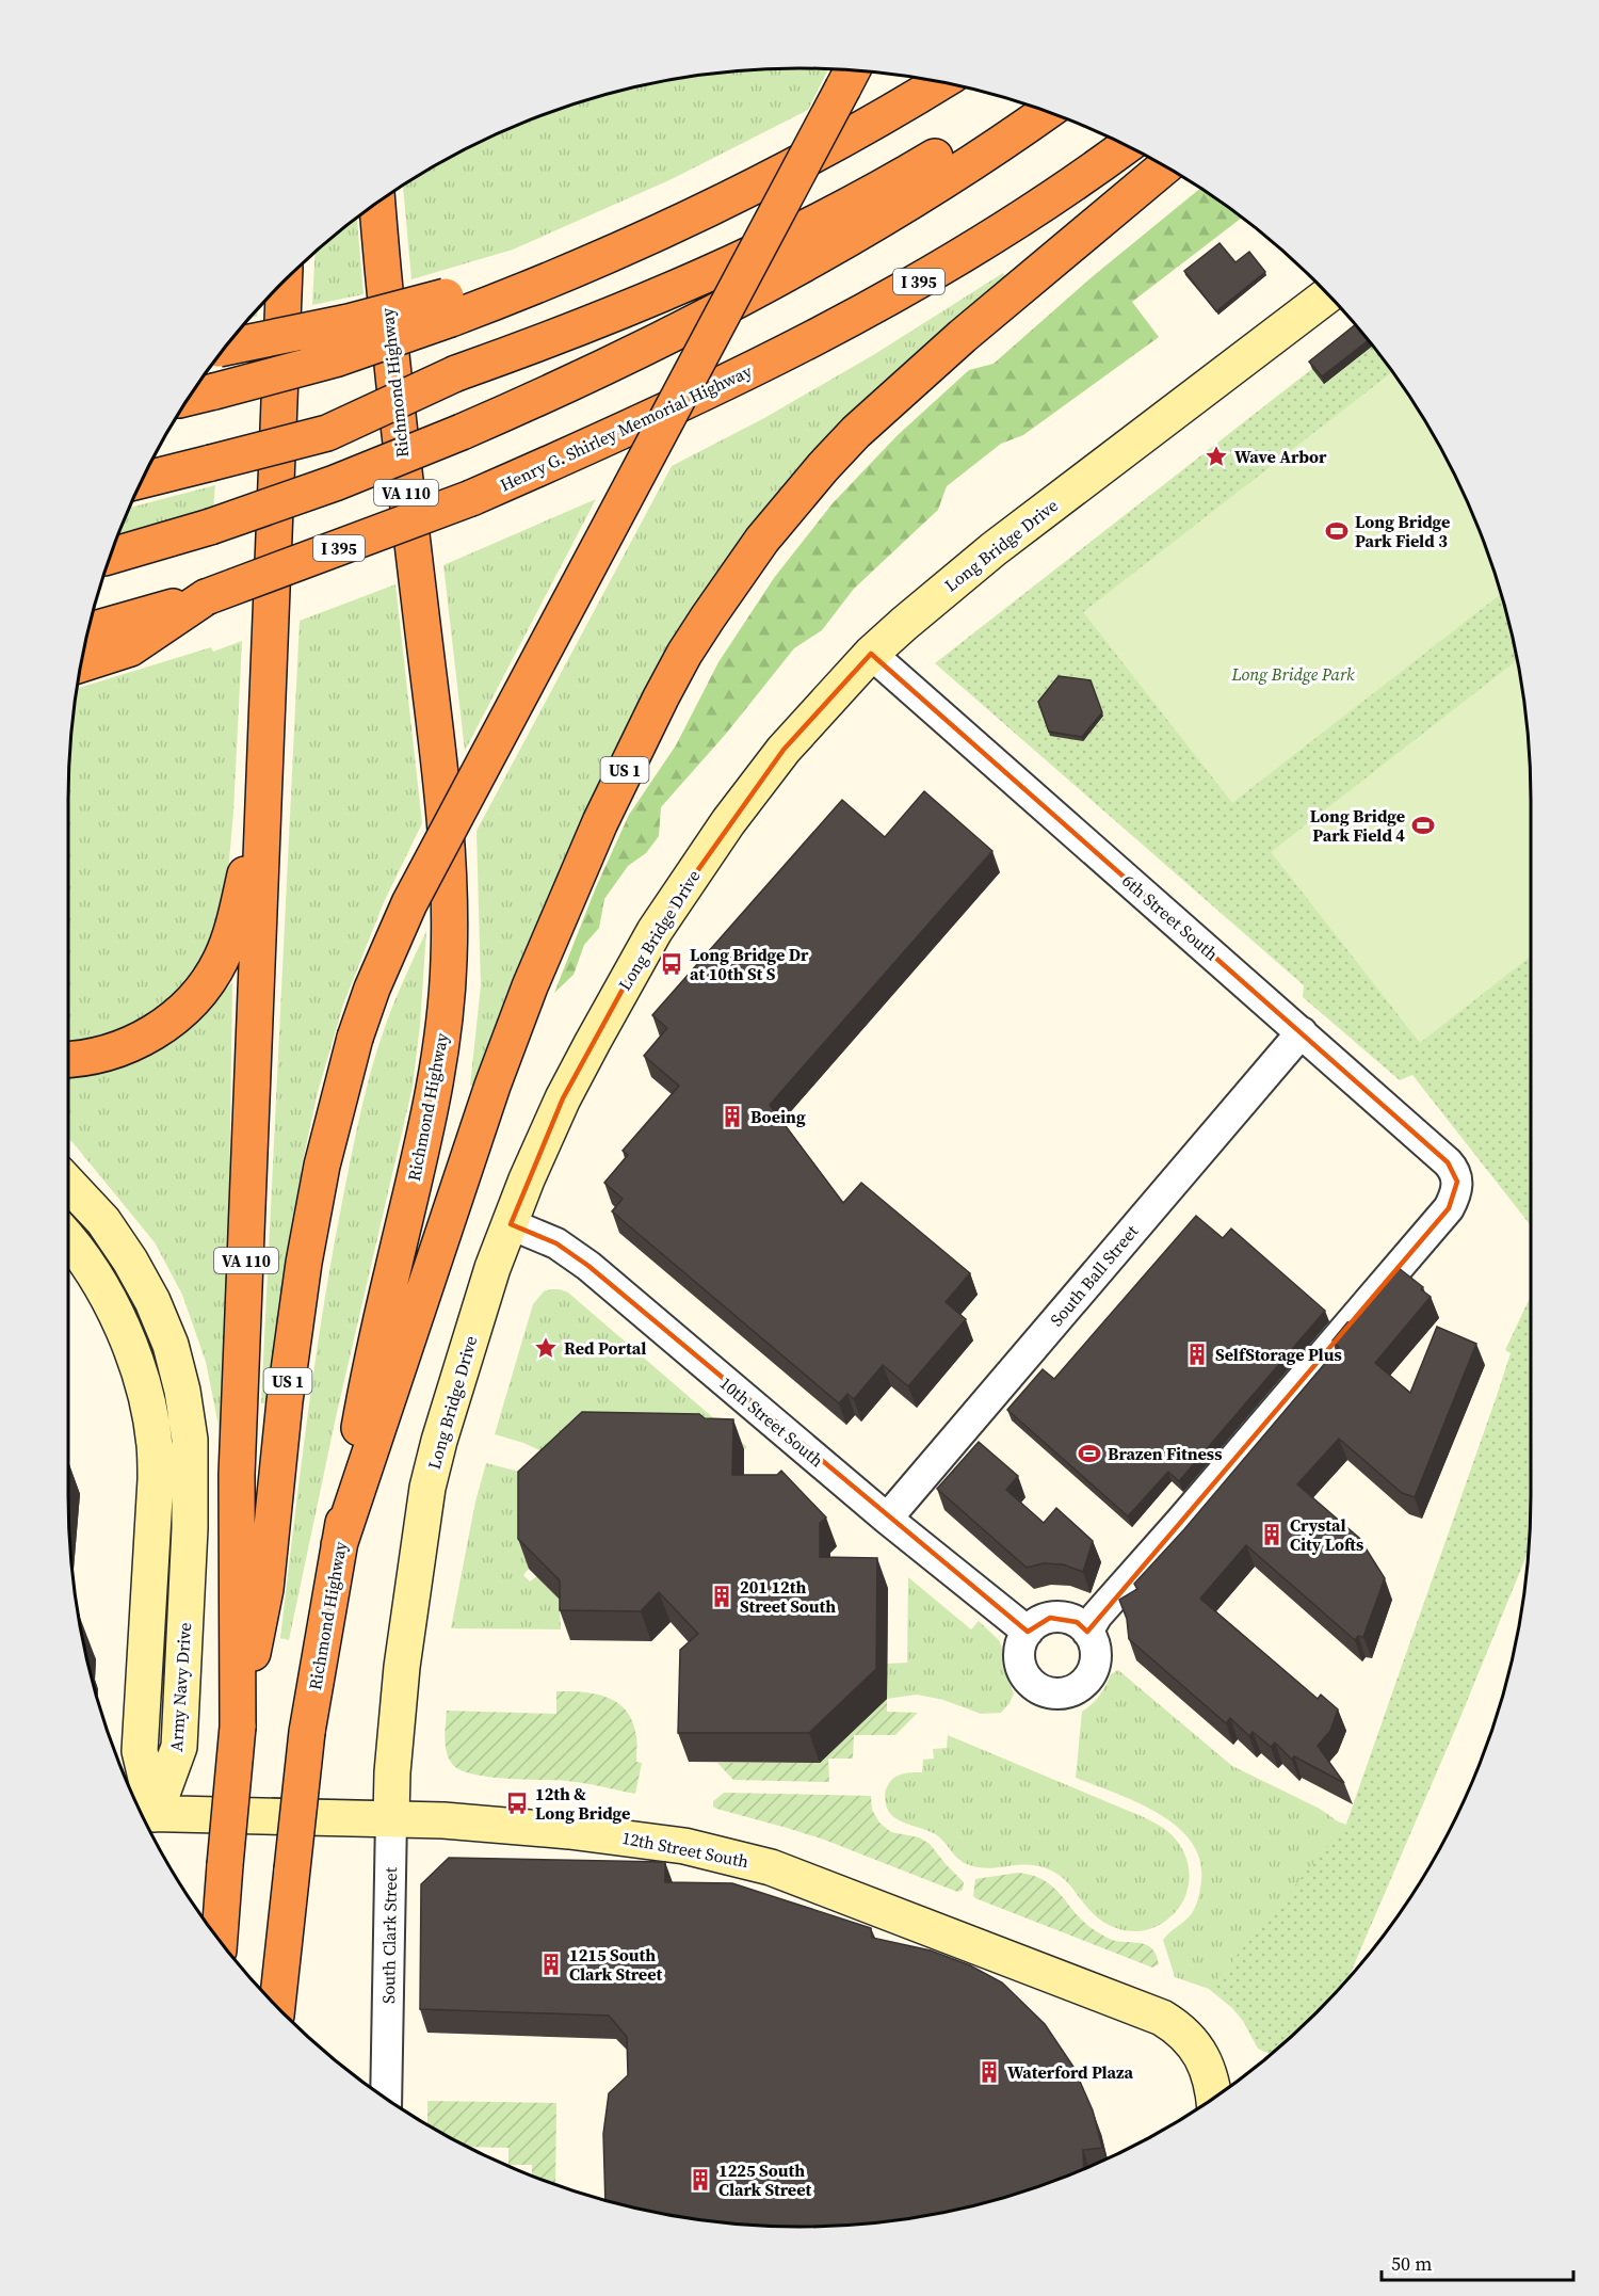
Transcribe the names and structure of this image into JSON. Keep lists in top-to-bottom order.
{
  "streets": {
    "highway": [
      "I 395",
      "Richmond Highway",
      "Henry G. Shirley Memorial Highway",
      "VA 110",
      "US 1"
    ],
    "street": [
      "Long Bridge Drive",
      "6th Street South",
      "South Ball Street",
      "10th Street South",
      "Army Navy Drive",
      "12th Street South",
      "South Clark Street"
    ]
  },
  "crossings": [
    ["Richmond Highway", "US 1"],
    ["VA 110", "US 1"],
    ["Long Bridge Drive", "6th Street South"],
    ["Long Bridge Drive", "10th Street South"],
    ["Long Bridge Drive", "12th Street South"],
    ["Long Bridge Drive", "South Clark Street"],
    ["6th Street South", "South Ball Street"],
    ["6th Street South", "10th Street South"],
    ["South Ball Street", "10th Street South"],
    ["Army Navy Drive", "12th Street South"],
    ["12th Street South", "South Clark Street"]
  ],
  "parks": ["Long Bridge Park"],
  "places": {
    "place": ["Wave Arbor", "Red Portal"],
    "sports": ["Long Bridge Park Field 3", "Long Bridge Park Field 4", "Brazen Fitness"],
    "bus stop": ["Long Bridge Dr at 10th St S", "12th & Long Bridge"],
    "building": [
      "Boeing",
      "SelfStorage Plus",
      "Crystal City Lofts",
      "201 12th Street South",
      "1215 South Clark Street",
      "Waterford Plaza",
      "1225 South Clark Street"
    ]
  },
  "scale_bar": "50 m"
}
